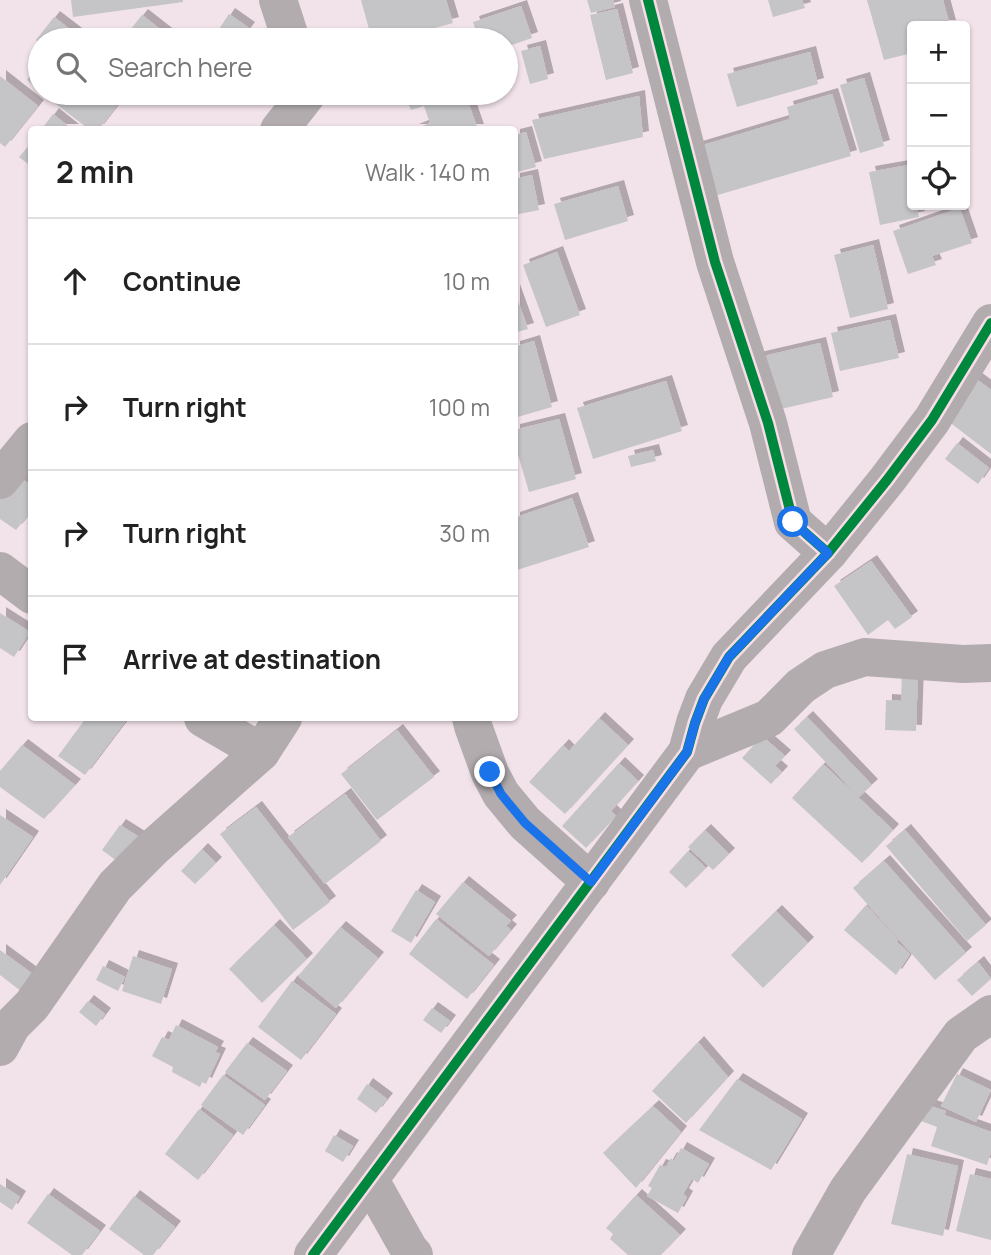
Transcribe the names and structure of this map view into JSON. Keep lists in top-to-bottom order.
{
  "page": {
    "map_buttons": ["+", "−"],
    "search": "Search here",
    "heading": ["2 min", "Walk · 140 m"],
    "list": [
      ["Continue", "10 m"],
      ["Turn right", "100 m"],
      ["Turn right", "30 m"],
      "Arrive at destination"
    ]
  }
}
